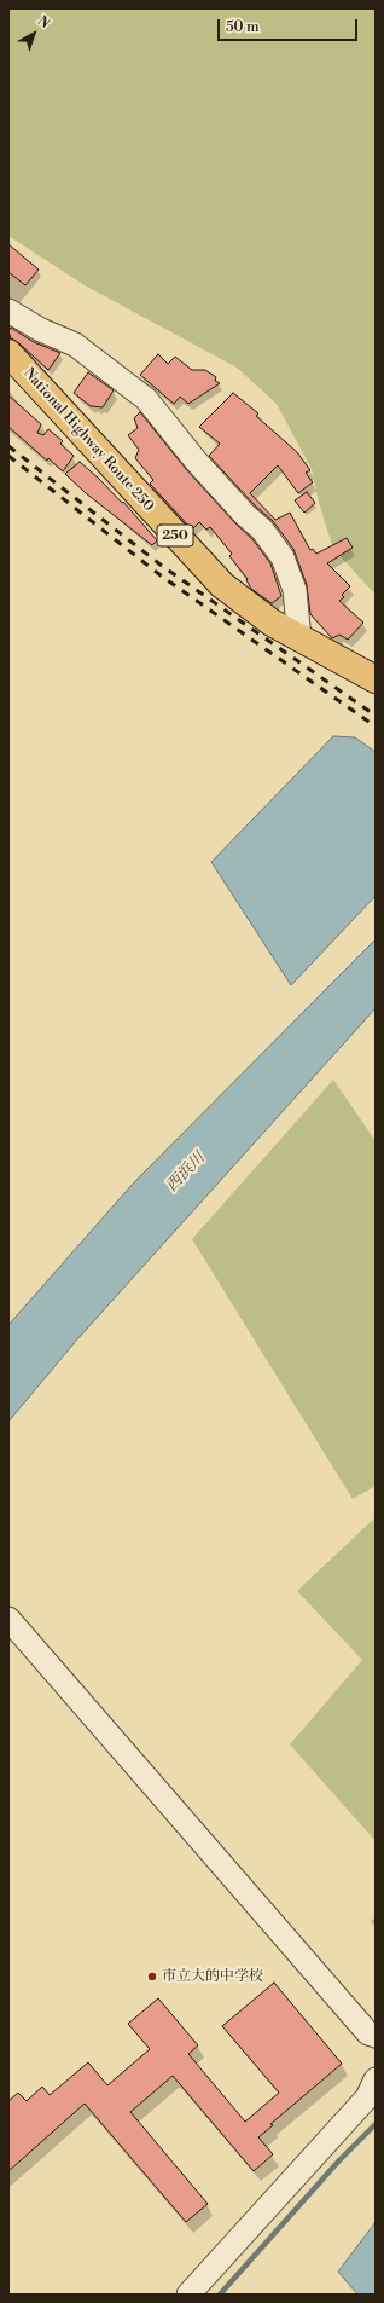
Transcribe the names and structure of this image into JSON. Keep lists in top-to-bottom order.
{
  "streets": {
    "highway": ["National Highway Route 250", "250"]
  },
  "water": ["西浜川"],
  "places": ["市立大的中学校"],
  "scale_bar": "50 m",
  "north": "top right"
}
